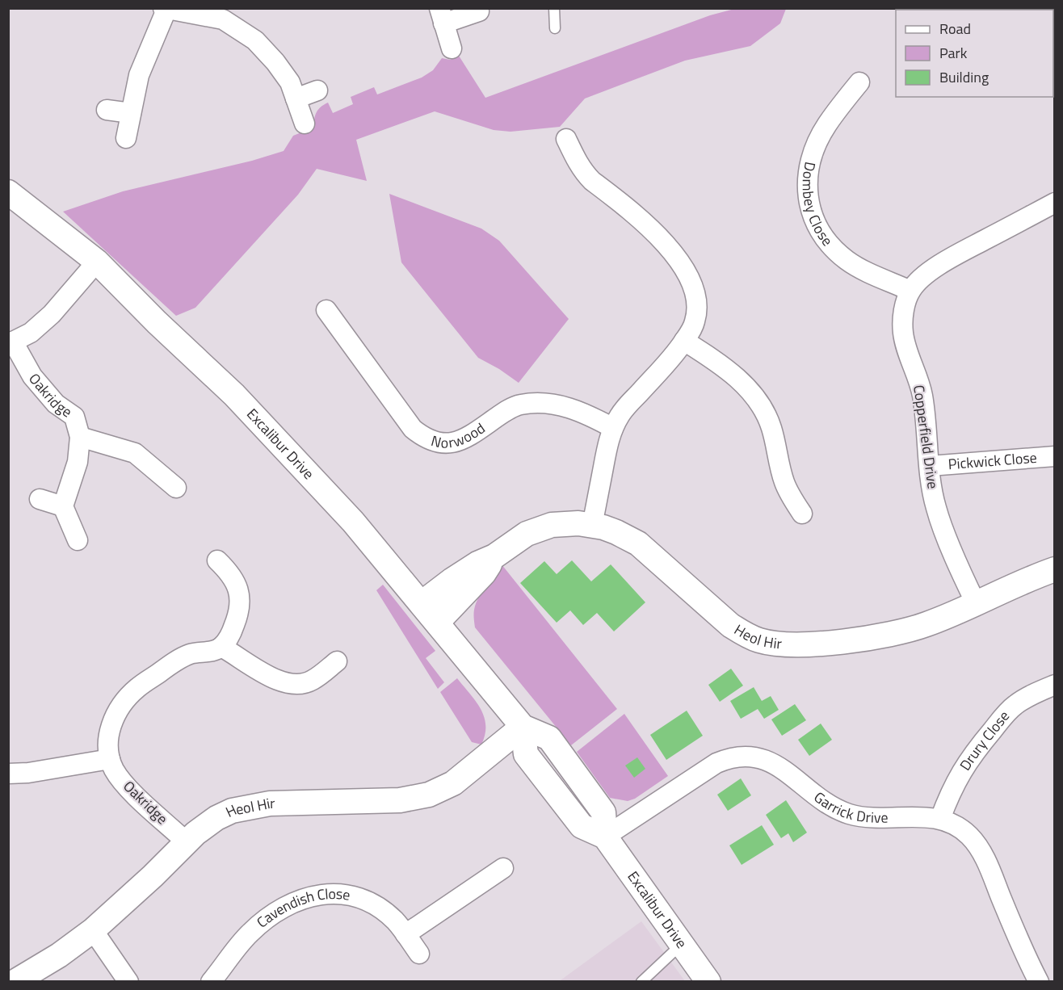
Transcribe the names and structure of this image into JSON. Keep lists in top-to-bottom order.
{
  "streets": {
    "street": [
      "Dombey Close",
      "Oakridge",
      "Norwood",
      "Copperfield Drive",
      "Excalibur Drive",
      "Pickwick Close",
      "Heol Hir",
      "Drury Close",
      "Garrick Drive",
      "Cavendish Close"
    ]
  },
  "crossings": [
    ["Dombey Close", "Copperfield Drive"],
    ["Oakridge", "Excalibur Drive"],
    ["Oakridge", "Heol Hir"],
    ["Copperfield Drive", "Pickwick Close"],
    ["Copperfield Drive", "Heol Hir"],
    ["Excalibur Drive", "Heol Hir"],
    ["Excalibur Drive", "Garrick Drive"],
    ["Drury Close", "Garrick Drive"]
  ],
  "legend": ["Road", "Park", "Building"]
}
